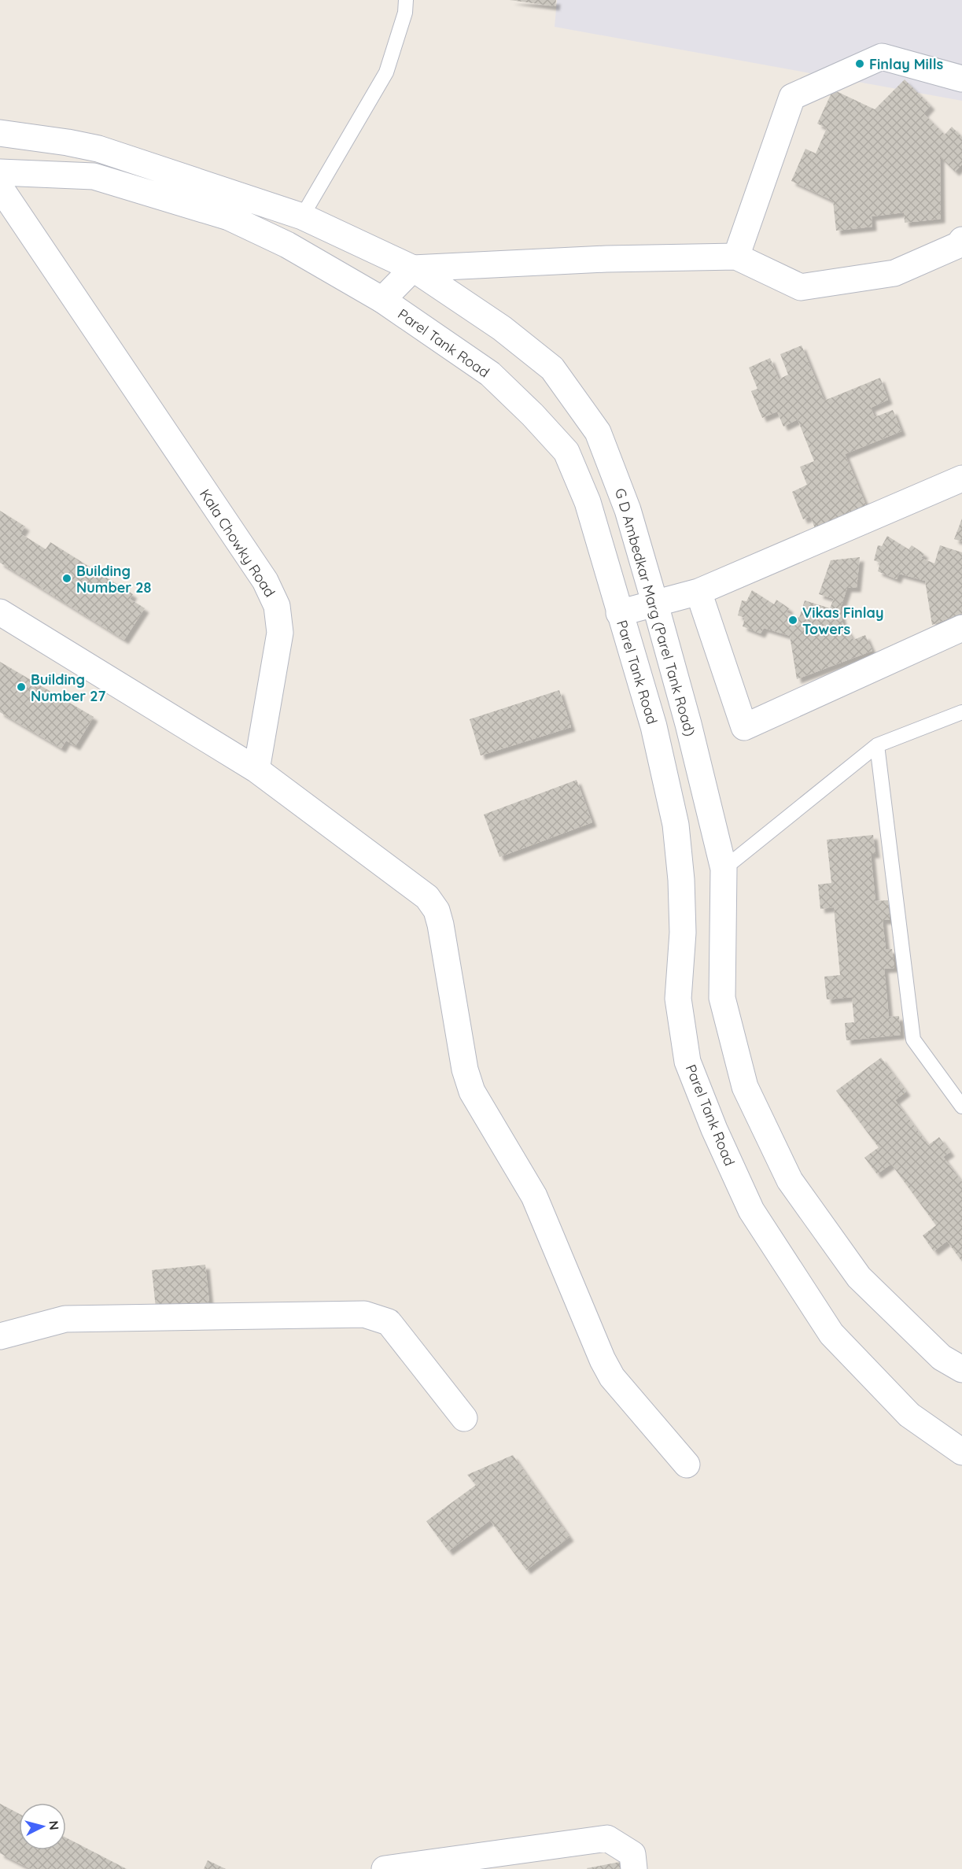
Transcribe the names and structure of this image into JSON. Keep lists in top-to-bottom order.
{
  "streets": {
    "street": ["Parel Tank Road", "Kala Chowky Road", "G D Ambedkar Marg (Parel Tank Road)"]
  },
  "places": [
    "Finlay Mills",
    "Building Number 28",
    "Vikas Finlay Towers",
    "Building Number 27"
  ],
  "north": "right"
}
